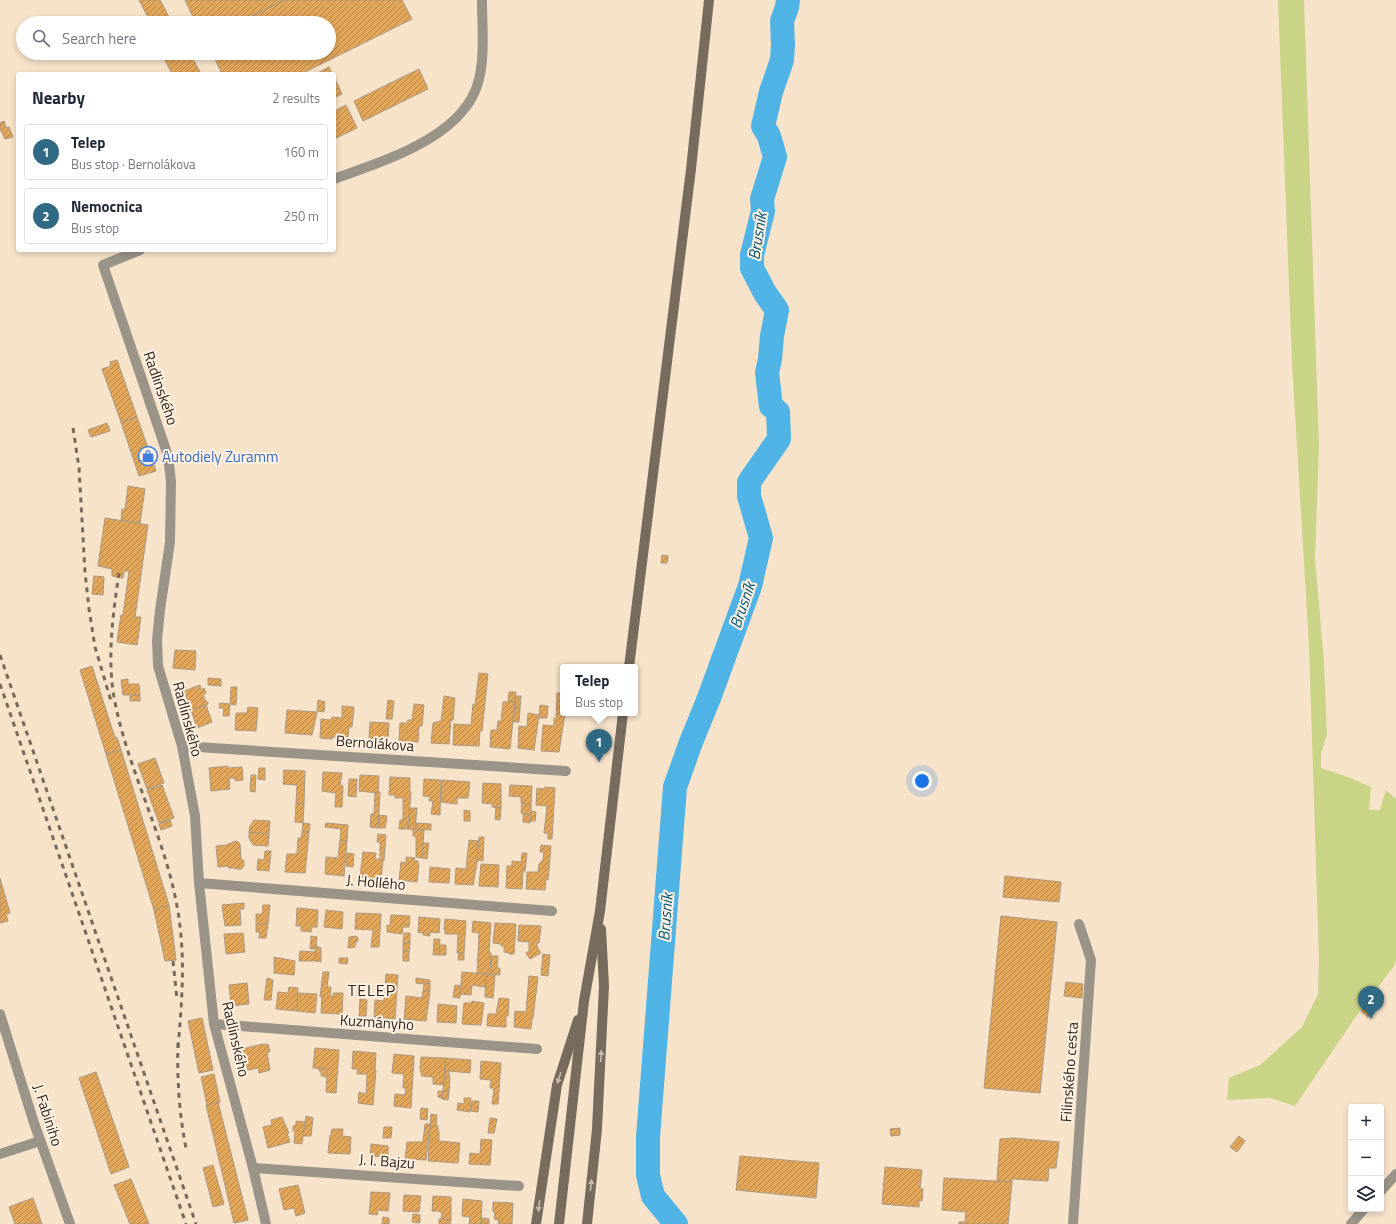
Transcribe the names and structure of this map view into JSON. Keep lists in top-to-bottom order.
{
  "streets": {
    "street": [
      "Radlinského",
      "Bernolákova",
      "J. Hollého",
      "Kuzmányho",
      "Filinského cesta",
      "J. Fabiniho",
      "J. I. Bajzu"
    ]
  },
  "crossings": [
    ["Radlinského", "Bernolákova"],
    ["Radlinského", "J. Hollého"],
    ["Radlinského", "Kuzmányho"],
    ["Radlinského", "J. I. Bajzu"]
  ],
  "districts": ["TELEP"],
  "water": ["Brusník"],
  "places": {
    "shop": ["Autodiely Zuramm"]
  },
  "page": {
    "search": "Search here",
    "heading": ["Nearby", "2 results"],
    "list": [
      {
        "mark": "1",
        "name": "Telep",
        "note": "Bus stop · Bernolákova",
        "value": "160 m"
      },
      {
        "mark": "2",
        "name": "Nemocnica",
        "note": "Bus stop",
        "value": "250 m"
      }
    ],
    "popup": ["Telep", "Bus stop"],
    "pins": ["1", "2"],
    "map_buttons": ["+", "−"]
  }
}
